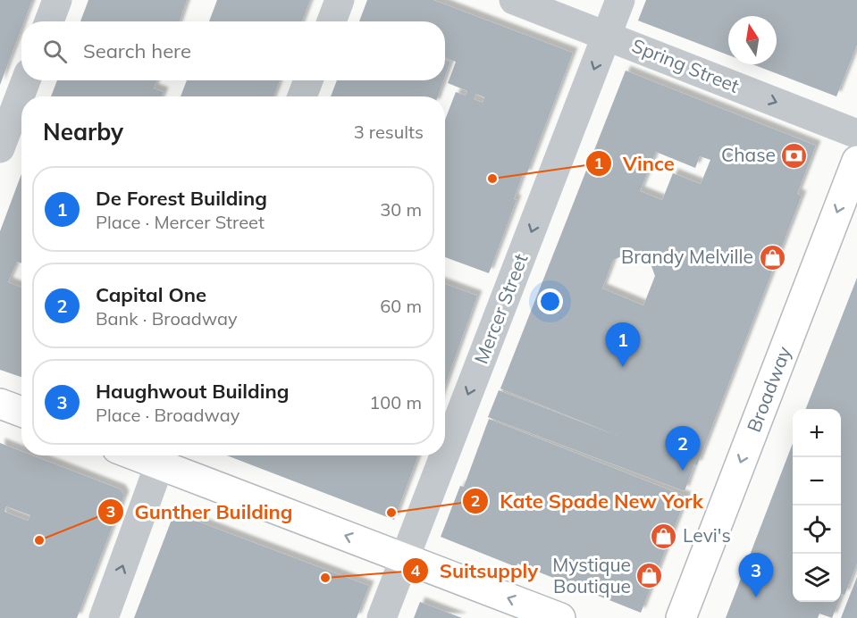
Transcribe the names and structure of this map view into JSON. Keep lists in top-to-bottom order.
{
  "streets": {
    "main road": ["Broadway"],
    "street": ["Spring Street", "Mercer Street"]
  },
  "crossings": [
    ["Spring Street", "Mercer Street"]
  ],
  "one_way": ["Spring Street", "Mercer Street", "Broadway"],
  "places": {
    "bank": ["Chase"],
    "other": [
      "Vince",
      "Kate Spade New York",
      "Gunther Building",
      "Suitsupply"
    ],
    "shop": ["Brandy Melville", "Levi's", "Mystique Boutique"]
  },
  "north": "top",
  "page": {
    "search": "Search here",
    "heading": ["Nearby", "3 results"],
    "list": [
      {
        "mark": "1",
        "name": "De Forest Building",
        "note": "Place · Mercer Street",
        "value": "30 m"
      },
      {
        "mark": "2",
        "name": "Capital One",
        "note": "Bank · Broadway",
        "value": "60 m"
      },
      {
        "mark": "3",
        "name": "Haughwout Building",
        "note": "Place · Broadway",
        "value": "100 m"
      }
    ],
    "pins": ["1", "2", "3"],
    "map_buttons": ["+", "−"]
  }
}
